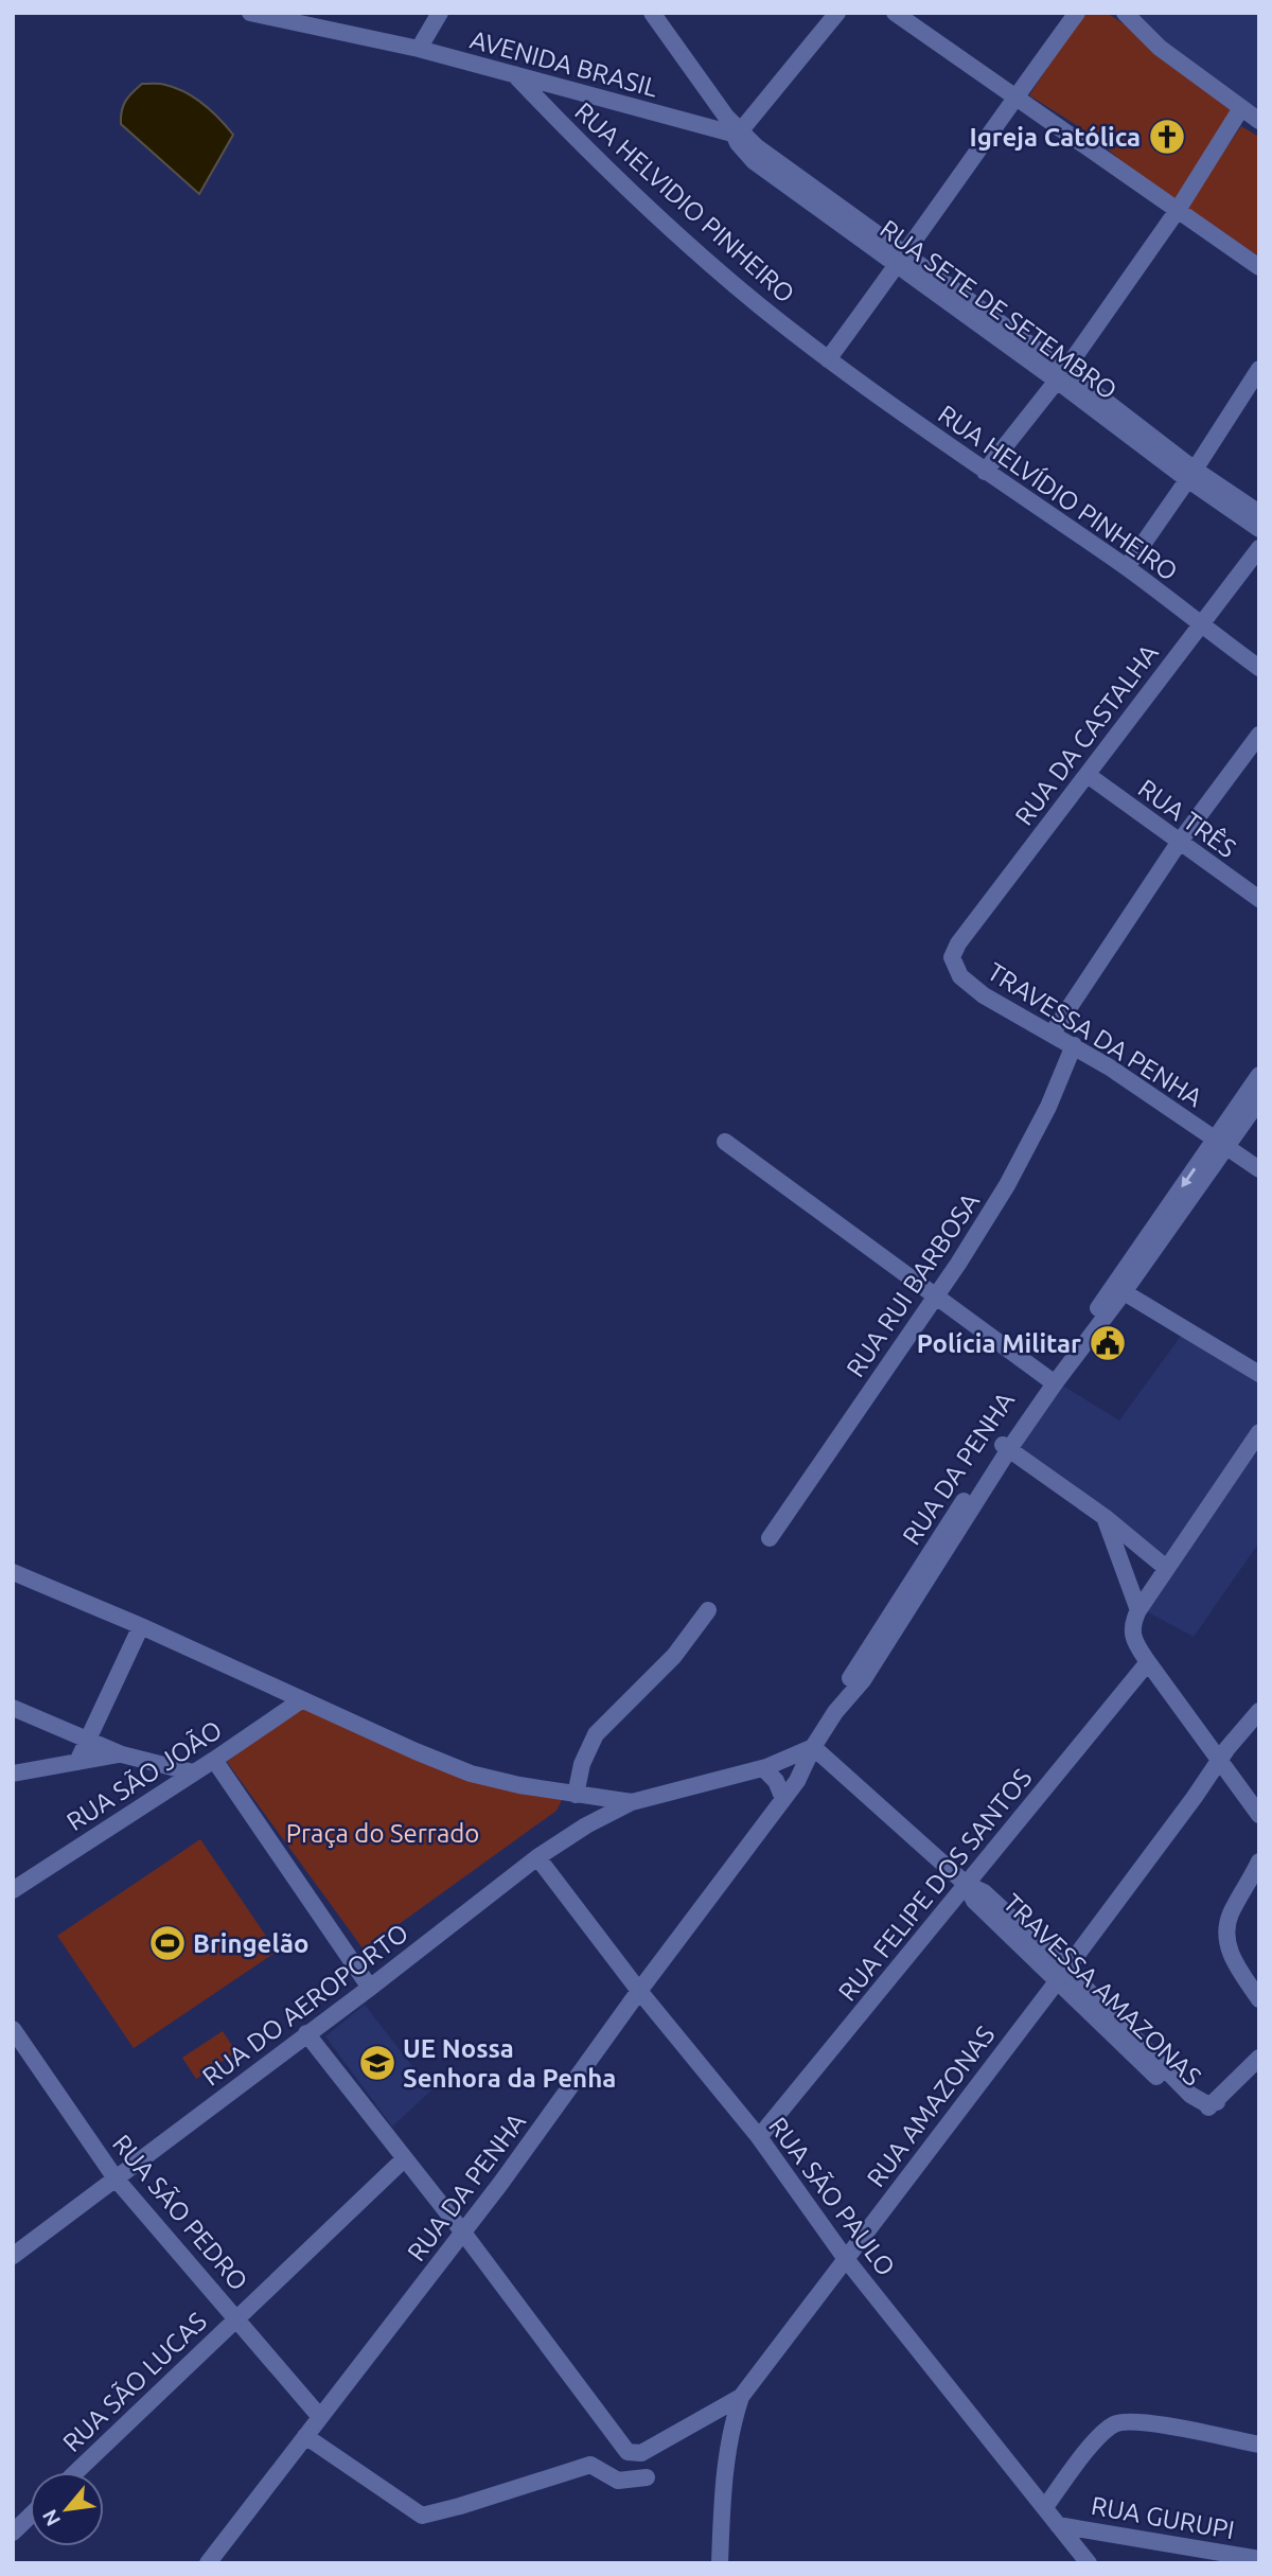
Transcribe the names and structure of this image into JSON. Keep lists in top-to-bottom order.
{
  "streets": {
    "street": [
      "AVENIDA BRASIL",
      "RUA HELVIDIO PINHEIRO",
      "RUA SETE DE SETEMBRO",
      "RUA HELVÍDIO PINHEIRO",
      "RUA DA CASTALHA",
      "RUA TRÊS",
      "TRAVESSA DA PENHA",
      "RUA RUI BARBOSA",
      "RUA DA PENHA",
      "RUA SÃO JOÃO",
      "RUA FELIPE DOS SANTOS",
      "TRAVESSA AMAZONAS",
      "RUA DO AEROPORTO",
      "RUA AMAZONAS",
      "RUA SÃO PAULO",
      "RUA SÃO PEDRO",
      "RUA SÃO LUCAS",
      "RUA GURUPI"
    ]
  },
  "crossings": [
    ["AVENIDA BRASIL", "RUA HELVIDIO PINHEIRO"],
    ["AVENIDA BRASIL", "RUA SETE DE SETEMBRO"],
    ["RUA HELVIDIO PINHEIRO", "RUA HELVÍDIO PINHEIRO"],
    ["RUA HELVÍDIO PINHEIRO", "RUA DA CASTALHA"],
    ["RUA DA CASTALHA", "RUA TRÊS"],
    ["RUA DA CASTALHA", "TRAVESSA DA PENHA"],
    ["TRAVESSA DA PENHA", "RUA RUI BARBOSA"],
    ["TRAVESSA DA PENHA", "RUA DA PENHA"],
    ["RUA DA PENHA", "TRAVESSA AMAZONAS"],
    ["RUA DA PENHA", "RUA SÃO PAULO"],
    ["RUA DA PENHA", "RUA SÃO PEDRO"],
    ["RUA FELIPE DOS SANTOS", "TRAVESSA AMAZONAS"],
    ["RUA FELIPE DOS SANTOS", "RUA SÃO PAULO"],
    ["TRAVESSA AMAZONAS", "RUA AMAZONAS"],
    ["RUA DO AEROPORTO", "RUA SÃO PAULO"],
    ["RUA DO AEROPORTO", "RUA SÃO PEDRO"],
    ["RUA AMAZONAS", "RUA SÃO PAULO"],
    ["RUA SÃO PAULO", "RUA GURUPI"],
    ["RUA SÃO PEDRO", "RUA SÃO LUCAS"]
  ],
  "parks": ["Praça do Serrado"],
  "places": {
    "church": ["Igreja Católica"],
    "public building": ["Polícia Militar"],
    "sports": ["Bringelão"],
    "school or university": ["UE Nossa Senhora da Penha"]
  },
  "north": "bottom left"
}
